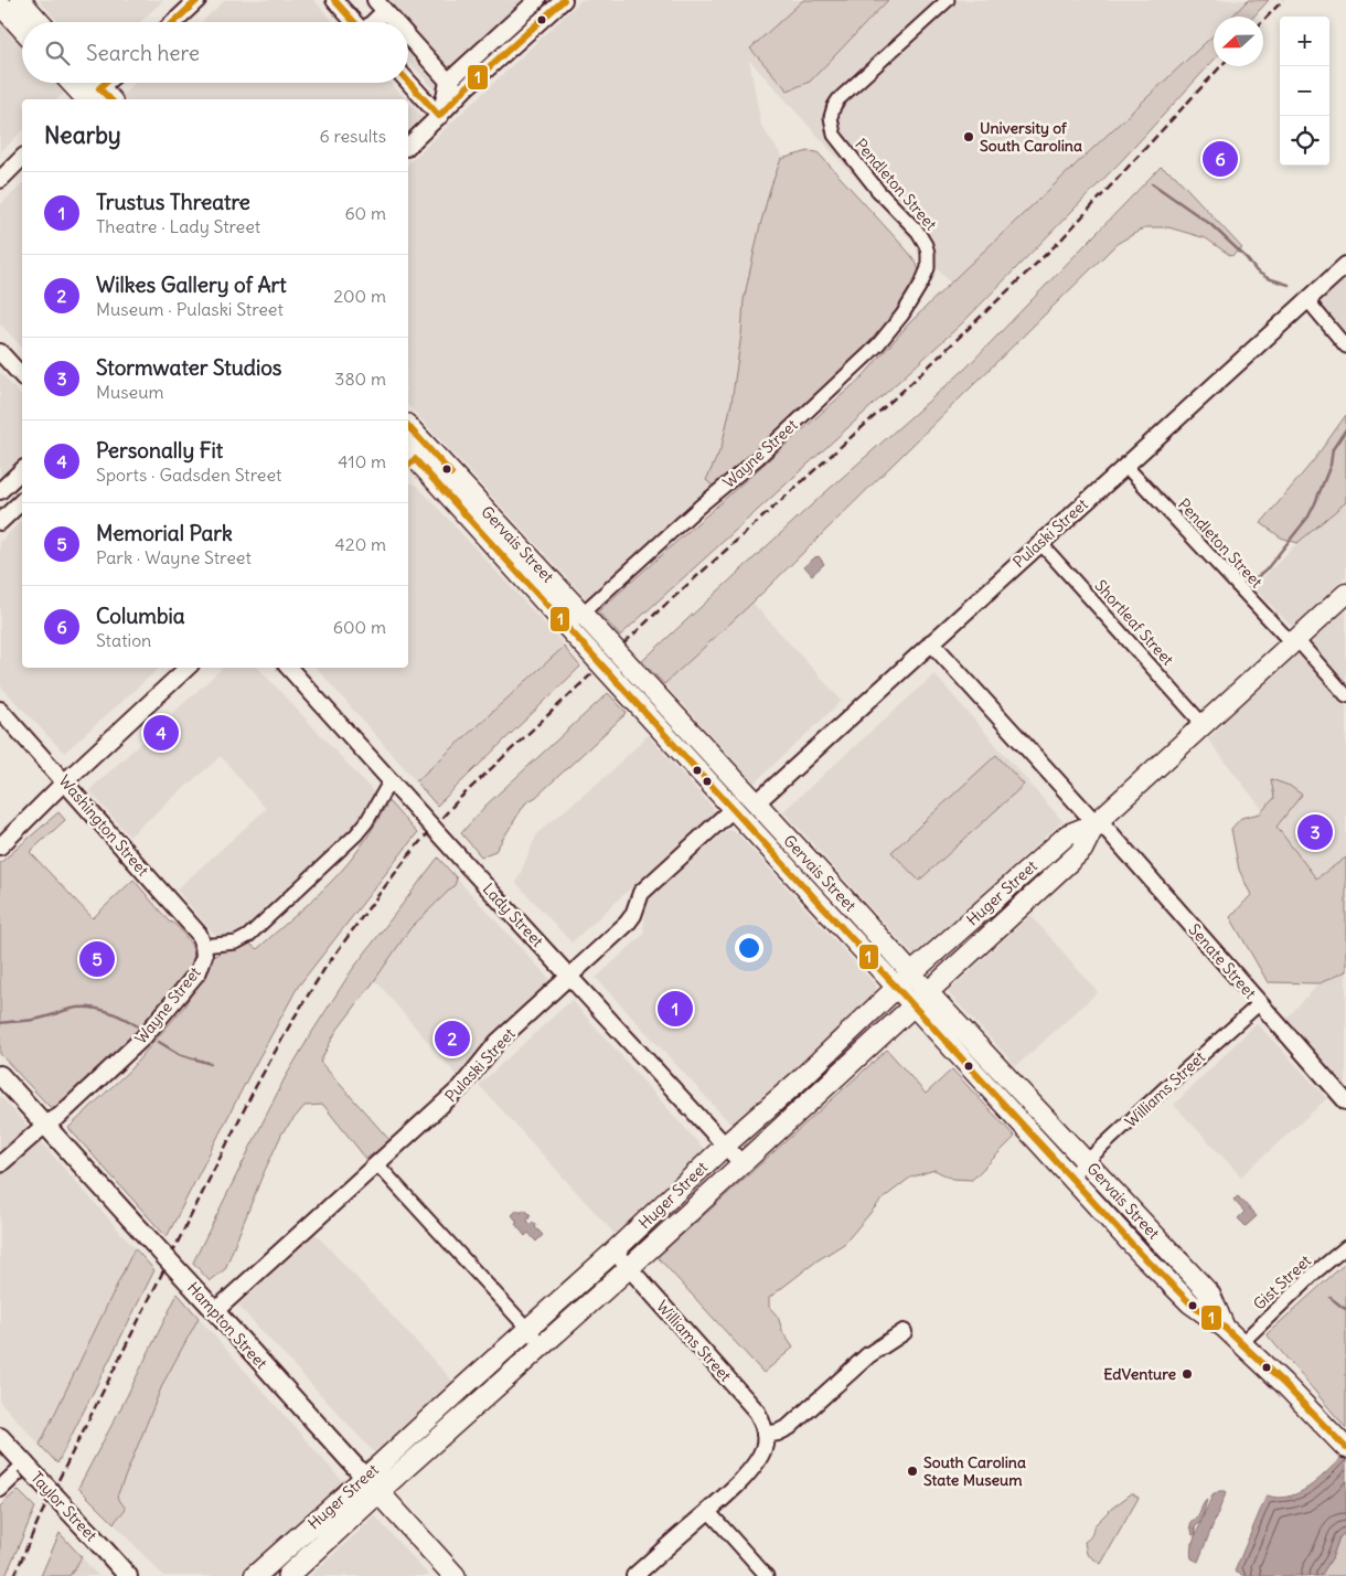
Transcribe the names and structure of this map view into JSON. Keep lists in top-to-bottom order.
{
  "streets": {
    "highway": ["Huger Street", "Hampton Street"],
    "main road": ["Gervais Street", "Taylor Street"],
    "street": [
      "Pendleton Street",
      "Wayne Street",
      "Pulaski Street",
      "Shortleaf Street",
      "Washington Street",
      "Lady Street",
      "Senate Street",
      "Williams Street",
      "Gist Street"
    ]
  },
  "crossings": [
    ["Pendleton Street", "Wayne Street"],
    ["Pendleton Street", "Pulaski Street"],
    ["Pendleton Street", "Huger Street"],
    ["Wayne Street", "Gervais Street"],
    ["Wayne Street", "Washington Street"],
    ["Wayne Street", "Lady Street"],
    ["Wayne Street", "Hampton Street"],
    ["Pulaski Street", "Gervais Street"],
    ["Pulaski Street", "Shortleaf Street"],
    ["Pulaski Street", "Lady Street"],
    ["Pulaski Street", "Senate Street"],
    ["Pulaski Street", "Hampton Street"],
    ["Gervais Street", "Huger Street"],
    ["Gervais Street", "Williams Street"],
    ["Gervais Street", "Gist Street"],
    ["Shortleaf Street", "Huger Street"],
    ["Huger Street", "Lady Street"],
    ["Huger Street", "Senate Street"],
    ["Huger Street", "Williams Street"],
    ["Huger Street", "Hampton Street"],
    ["Senate Street", "Williams Street"]
  ],
  "places": ["University of South Carolina", "EdVenture", "South Carolina State Museum"],
  "lines": ["transit line 1"],
  "north": "left",
  "page": {
    "map_buttons": ["+", "−"],
    "search": "Search here",
    "heading": ["Nearby", "6 results"],
    "pins": [
      "6",
      "4",
      "3",
      "5",
      "1",
      "2"
    ],
    "list": [
      {
        "mark": "1",
        "name": "Trustus Threatre",
        "note": "Theatre · Lady Street",
        "value": "60 m"
      },
      {
        "mark": "2",
        "name": "Wilkes Gallery of Art",
        "note": "Museum · Pulaski Street",
        "value": "200 m"
      },
      {
        "mark": "3",
        "name": "Stormwater Studios",
        "note": "Museum",
        "value": "380 m"
      },
      {
        "mark": "4",
        "name": "Personally Fit",
        "note": "Sports · Gadsden Street",
        "value": "410 m"
      },
      {
        "mark": "5",
        "name": "Memorial Park",
        "note": "Park · Wayne Street",
        "value": "420 m"
      },
      {
        "mark": "6",
        "name": "Columbia",
        "note": "Station",
        "value": "600 m"
      }
    ]
  }
}
